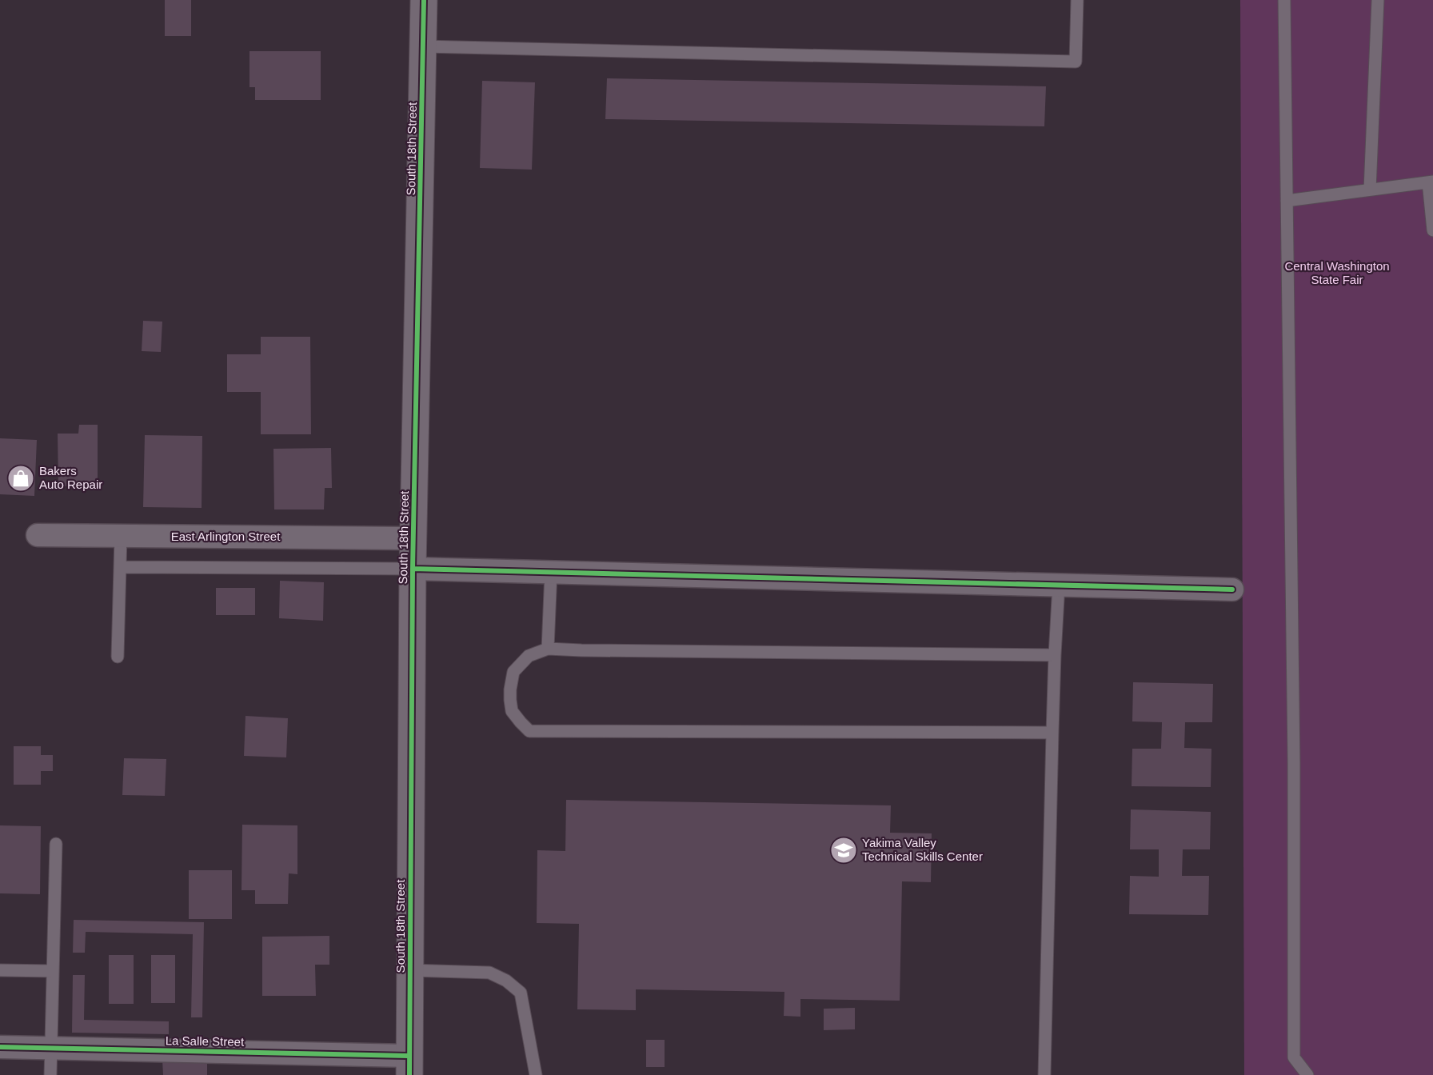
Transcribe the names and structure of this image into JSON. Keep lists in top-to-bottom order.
{
  "streets": {
    "street": ["South 18th Street", "East Arlington Street", "La Salle Street"]
  },
  "crossings": [
    ["South 18th Street", "East Arlington Street"],
    ["South 18th Street", "La Salle Street"]
  ],
  "parks": ["Central Washington State Fair"],
  "places": {
    "shop": ["Bakers Auto Repair"],
    "school or university": ["Yakima Valley Technical Skills Center"]
  }
}
